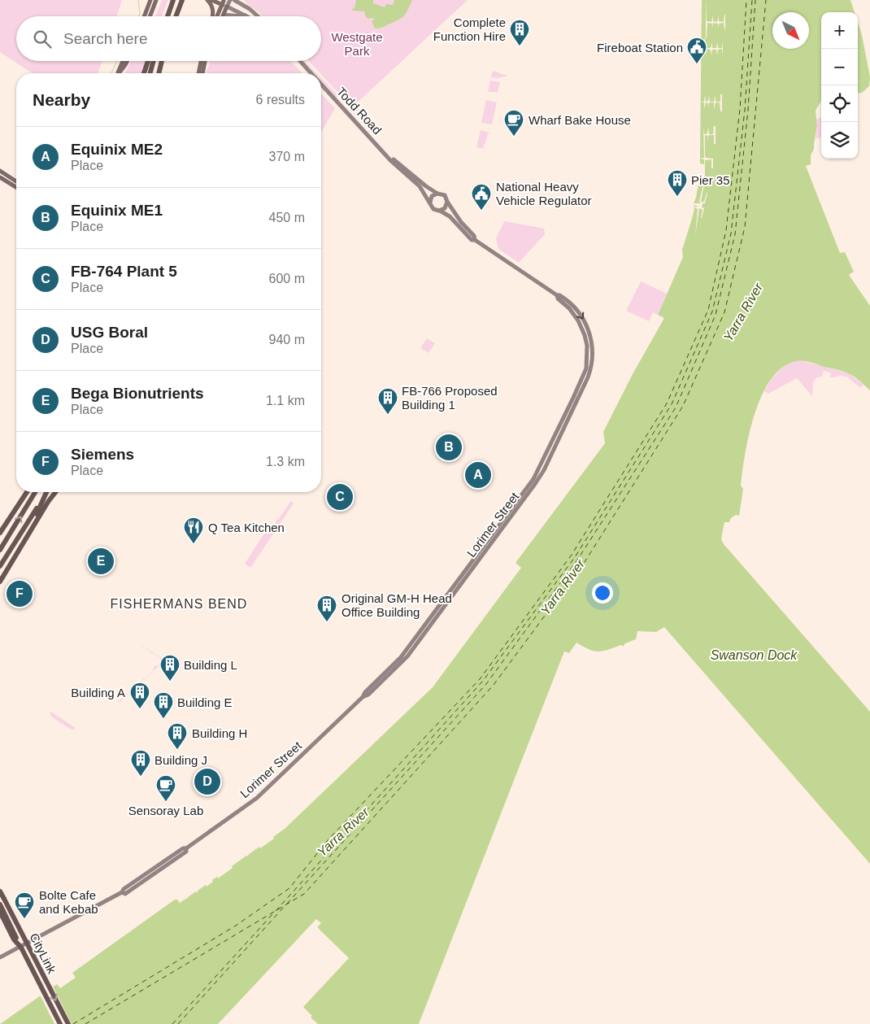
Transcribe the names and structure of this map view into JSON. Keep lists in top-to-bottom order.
{
  "streets": {
    "highway": ["CityLink"],
    "main road": ["Todd Road", "Lorimer Street"]
  },
  "districts": ["FISHERMANS BEND"],
  "water": ["Yarra River", "Swanson Dock"],
  "parks": ["Westgate Park"],
  "places": {
    "building": [
      "Complete Function Hire",
      "Pier 35",
      "FB-766 Proposed Building 1",
      "Original GM-H Head Office Building",
      "Building L",
      "Building A",
      "Building E",
      "Building H",
      "Building J"
    ],
    "public building": ["Fireboat Station", "National Heavy Vehicle Regulator"],
    "cafe": ["Wharf Bake House", "Sensoray Lab", "Bolte Cafe and Kebab"],
    "restaurant": ["Q Tea Kitchen"]
  },
  "north": "bottom right",
  "page": {
    "map_buttons": ["+", "−"],
    "search": "Search here",
    "heading": ["Nearby", "6 results"],
    "list": [
      {
        "mark": "A",
        "name": "Equinix ME2",
        "note": "Place",
        "value": "370 m"
      },
      {
        "mark": "B",
        "name": "Equinix ME1",
        "note": "Place",
        "value": "450 m"
      },
      {
        "mark": "C",
        "name": "FB-764 Plant 5",
        "note": "Place",
        "value": "600 m"
      },
      {
        "mark": "D",
        "name": "USG Boral",
        "note": "Place",
        "value": "940 m"
      },
      {
        "mark": "E",
        "name": "Bega Bionutrients",
        "note": "Place",
        "value": "1.1 km"
      },
      {
        "mark": "F",
        "name": "Siemens",
        "note": "Place",
        "value": "1.3 km"
      }
    ],
    "pins": [
      "B",
      "A",
      "C",
      "E",
      "F",
      "D"
    ]
  }
}
